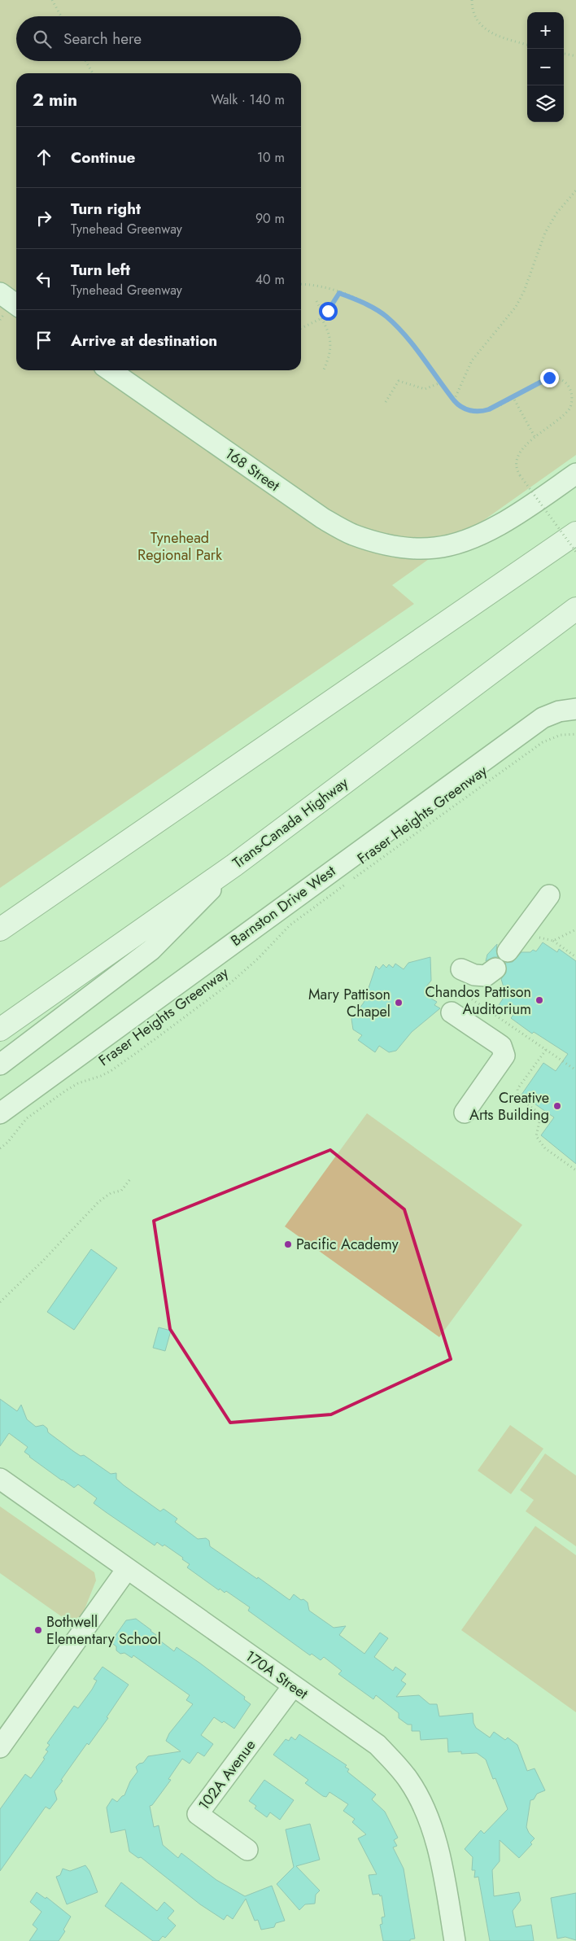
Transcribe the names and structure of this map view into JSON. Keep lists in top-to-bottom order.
{
  "streets": {
    "highway": ["Trans-Canada Highway"],
    "street": [
      "168 Street",
      "Barnston Drive West",
      "170A Street",
      "102A Avenue"
    ],
    "path": ["Fraser Heights Greenway"]
  },
  "crossings": [
    ["170A Street", "102A Avenue"]
  ],
  "parks": ["Tynehead Regional Park"],
  "places": [
    "Chandos Pattison Auditorium",
    "Mary Pattison Chapel",
    "Creative Arts Building",
    "Pacific Academy",
    "Bothwell Elementary School"
  ],
  "page": {
    "map_buttons": ["+", "−"],
    "search": "Search here",
    "heading": ["2 min", "Walk · 140 m"],
    "list": [
      ["Continue", "10 m"],
      ["Turn right", "Tynehead Greenway", "90 m"],
      ["Turn left", "Tynehead Greenway", "40 m"],
      "Arrive at destination"
    ]
  }
}
